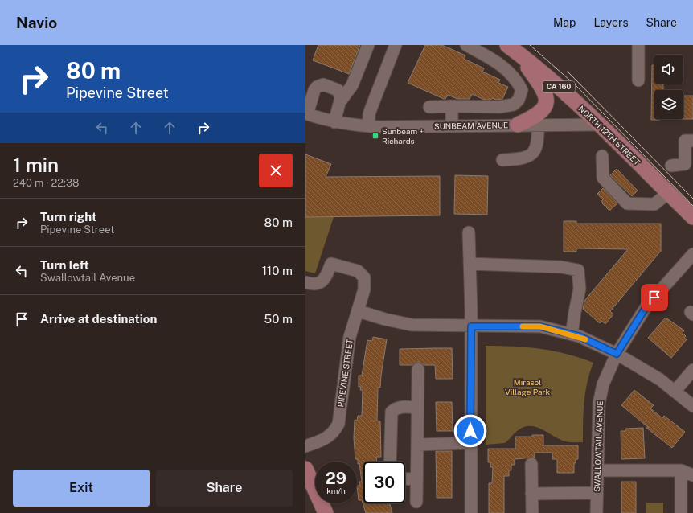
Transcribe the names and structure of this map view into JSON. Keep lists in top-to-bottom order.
{
  "streets": {
    "main road": ["CA 160", "NORTH 12TH STREET"],
    "street": ["SUNBEAM AVENUE", "PIPEVINE STREET", "SWALLOWTAIL AVENUE"]
  },
  "crossings": [
    ["SUNBEAM AVENUE", "NORTH 12TH STREET"]
  ],
  "parks": ["Mirasol Village Park"],
  "places": {
    "transit": ["Sunbeam + Richards"]
  },
  "page": {
    "header": "Navio",
    "nav": ["Map", "Layers", "Share"],
    "turn": ["80 m", "Pipevine Street"],
    "heading": ["1 min", "240 m · 22:38"],
    "list": [
      {
        "name": "Turn right",
        "note": "Pipevine Street",
        "value": "80 m"
      },
      {
        "name": "Turn left",
        "note": "Swallowtail Avenue",
        "value": "110 m"
      },
      {
        "name": "Arrive at destination",
        "value": "50 m"
      }
    ],
    "speed": "29 km/h",
    "limit": "30",
    "buttons": ["Exit", "Share"]
  }
}
